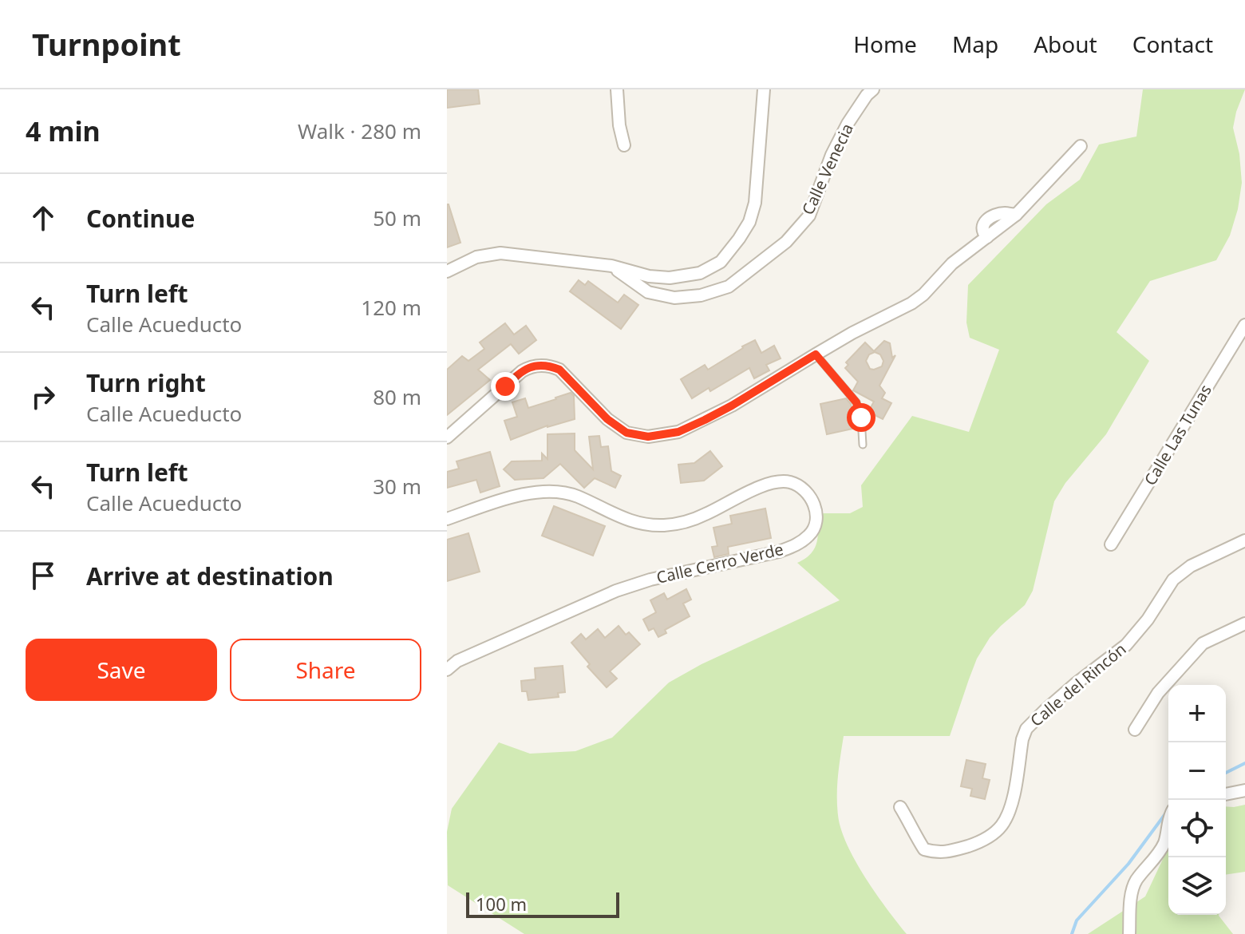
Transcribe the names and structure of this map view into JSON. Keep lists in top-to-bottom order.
{
  "streets": {
    "street": [
      "Calle Venecia",
      "Calle Las Tunas",
      "Calle Cerro Verde",
      "Calle del Rincón"
    ]
  },
  "scale_bar": "100 m",
  "page": {
    "header": "Turnpoint",
    "nav": [
      "Home",
      "Map",
      "About",
      "Contact"
    ],
    "heading": ["4 min", "Walk · 280 m"],
    "list": [
      ["Continue", "50 m"],
      ["Turn left", "Calle Acueducto", "120 m"],
      ["Turn right", "Calle Acueducto", "80 m"],
      ["Turn left", "Calle Acueducto", "30 m"],
      "Arrive at destination"
    ],
    "buttons": ["Save", "Share"],
    "map_buttons": ["+", "−"],
    "scale": "100 m"
  }
}
